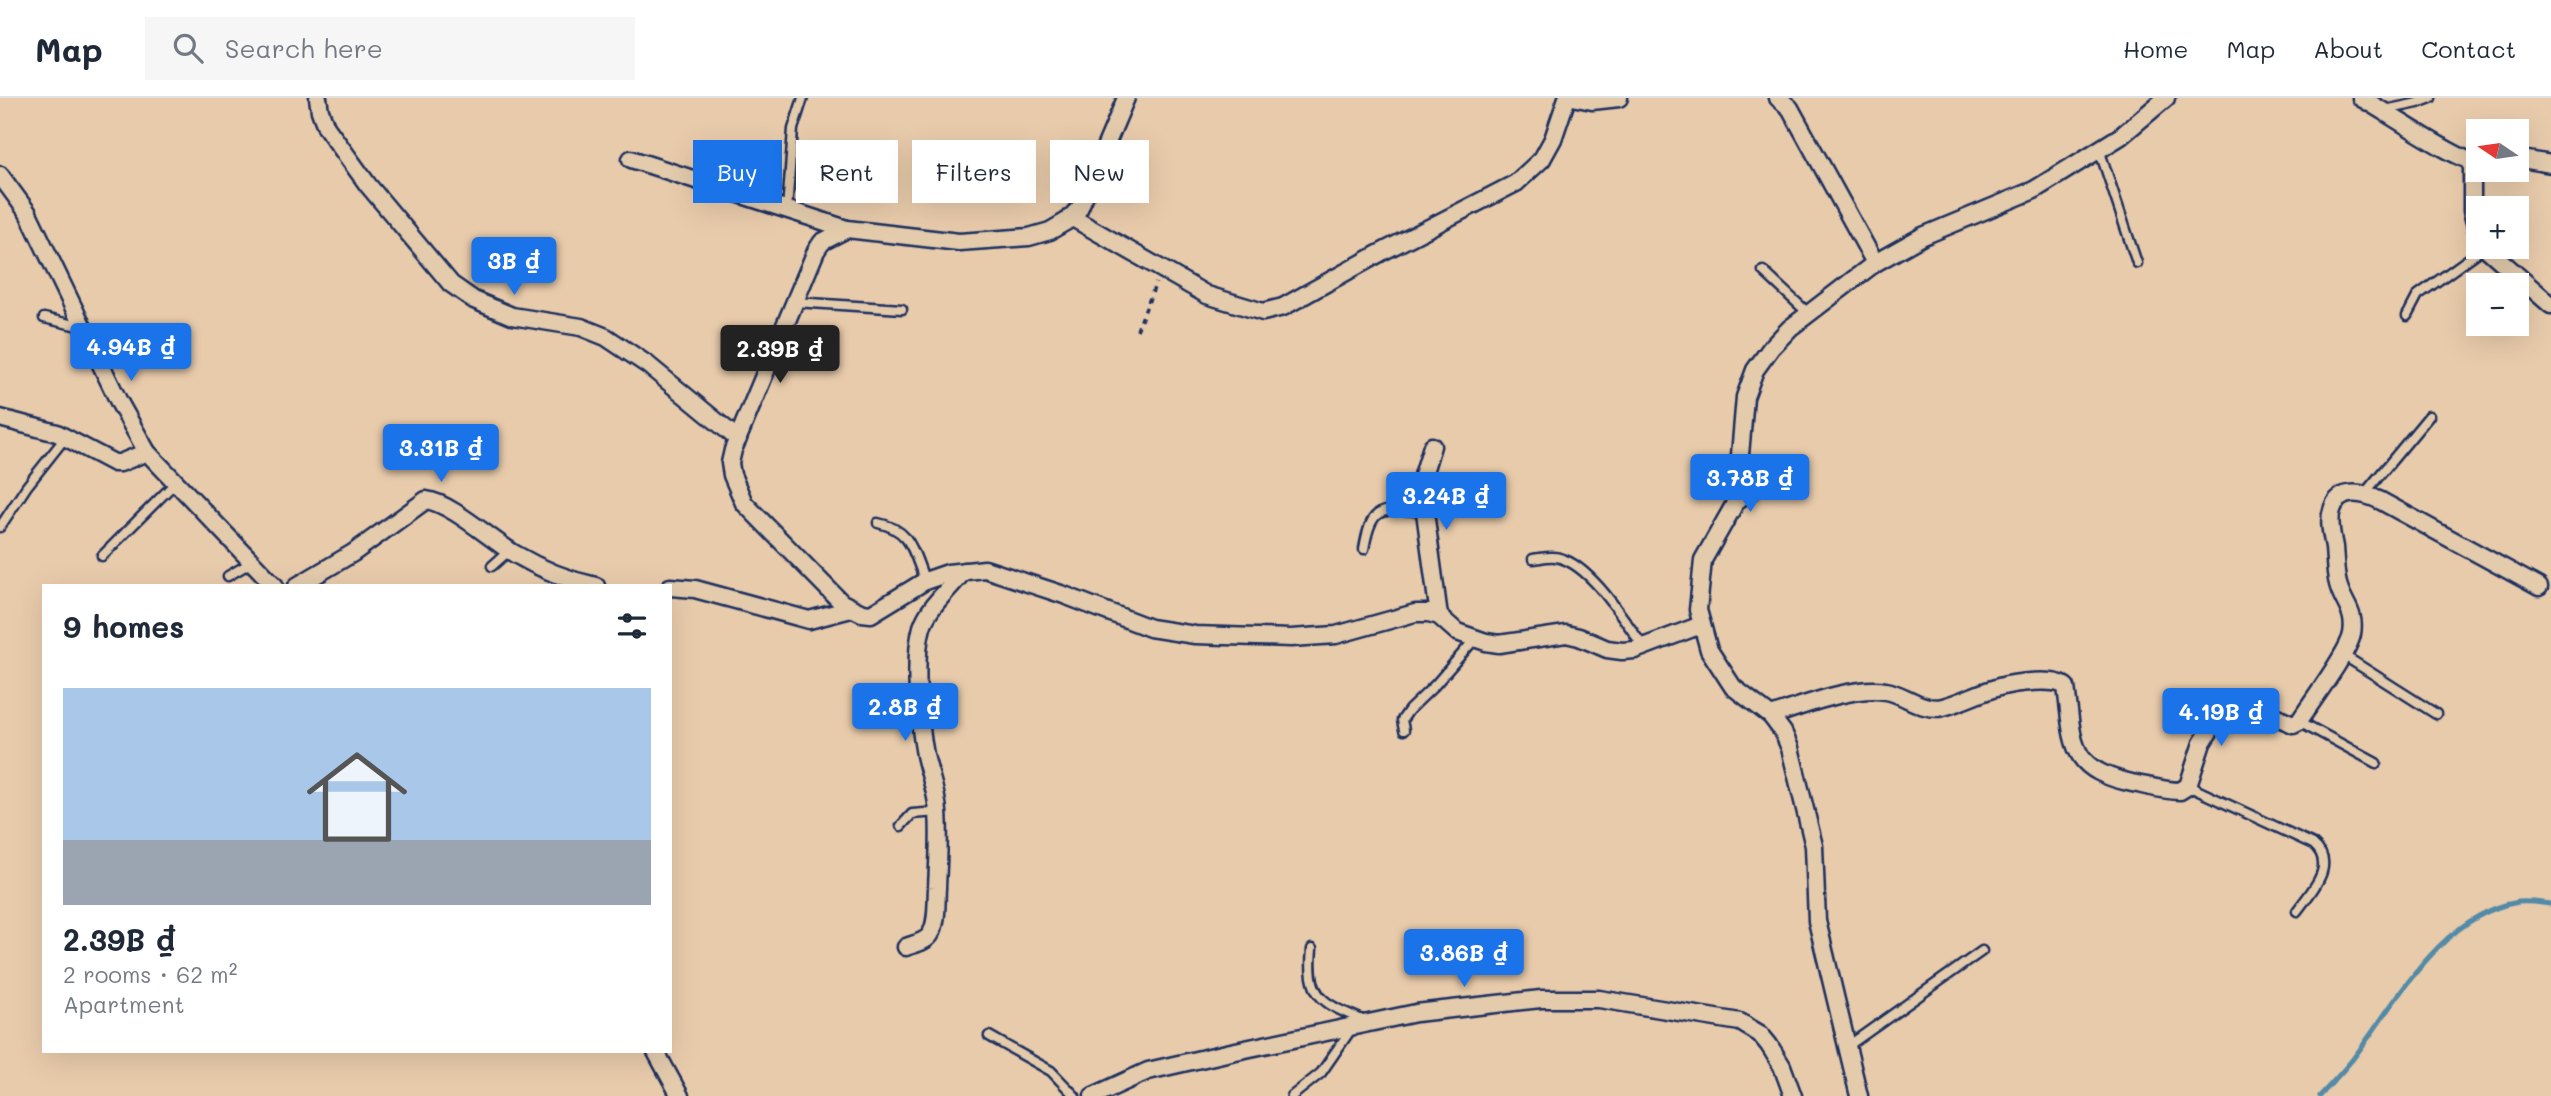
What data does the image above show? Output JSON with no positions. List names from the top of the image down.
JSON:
{
  "north": "left",
  "page": {
    "header": "Map",
    "search": "Search here",
    "nav": [
      "Home",
      "Map",
      "About",
      "Contact"
    ],
    "map_buttons": ["+", "−"],
    "chip": [
      "Buy",
      "Rent",
      "Filters",
      "New"
    ],
    "price": [
      "3B ₫",
      "4.94B ₫",
      "2.39B ₫",
      "3.31B ₫",
      "3.78B ₫",
      "3.24B ₫",
      "2.8B ₫",
      "4.19B ₫",
      "3.86B ₫"
    ],
    "heading": "9 homes",
    "list": [
      {
        "name": "2.39B ₫",
        "note": "2 rooms · 62 m² · Apartment"
      }
    ]
  }
}
